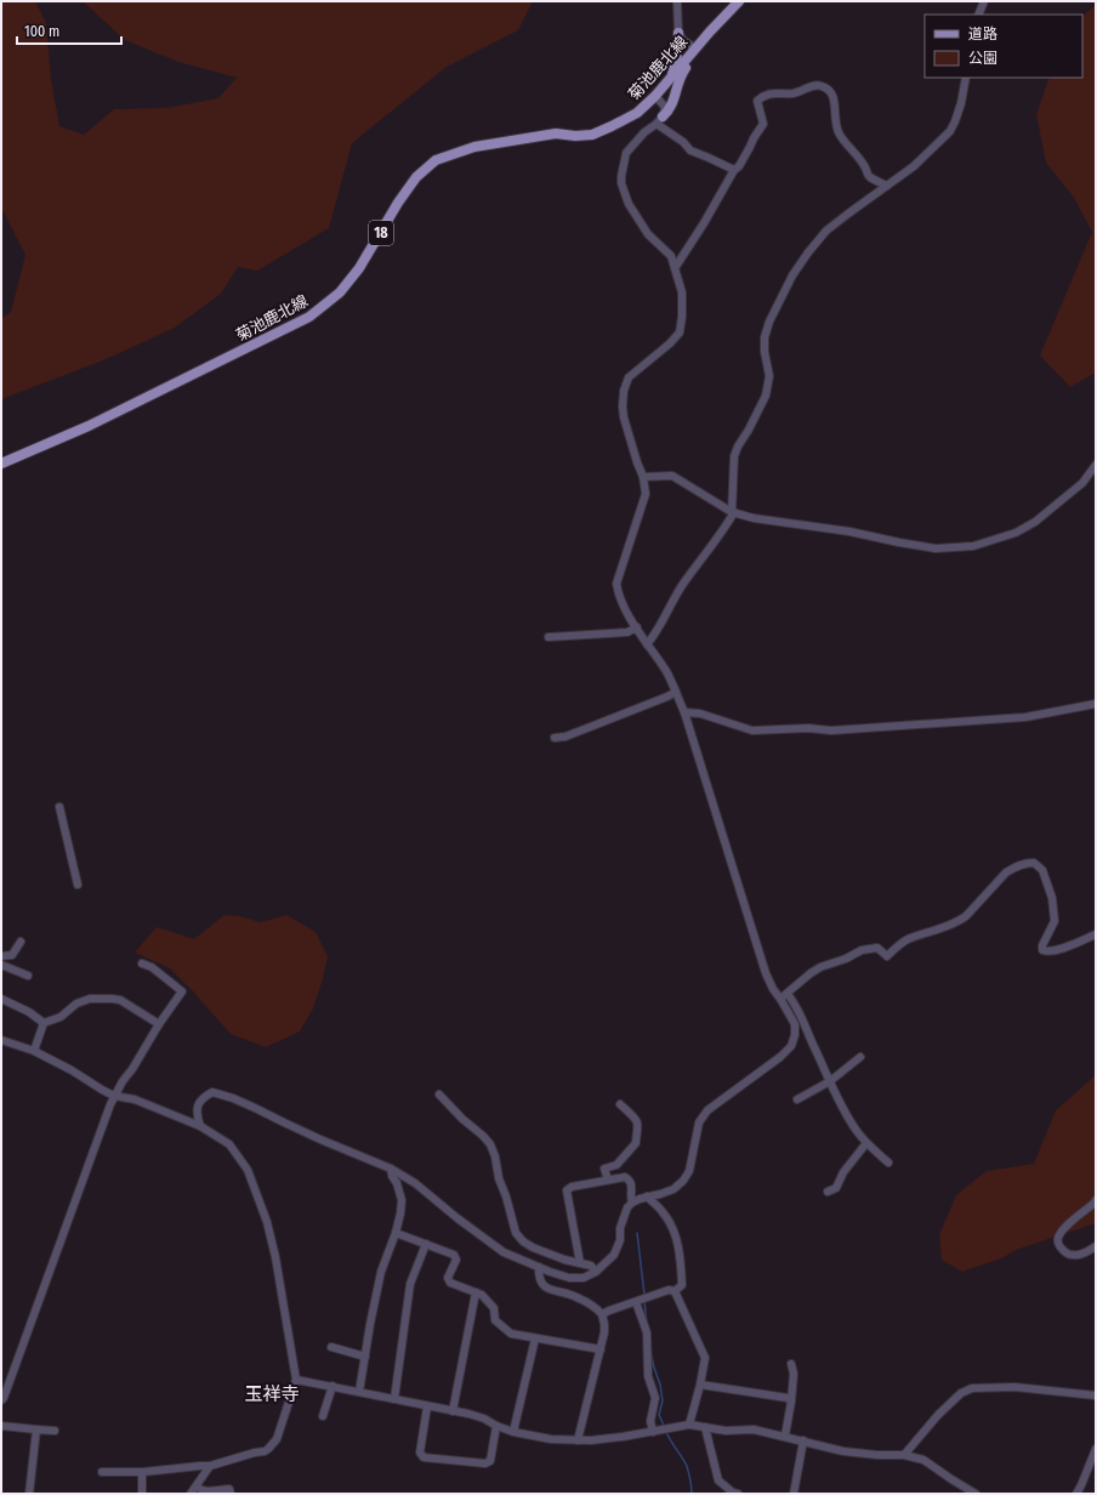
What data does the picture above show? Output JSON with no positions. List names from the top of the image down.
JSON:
{
  "streets": {
    "main road": ["菊池鹿北線", "18"]
  },
  "districts": ["玉祥寺"],
  "legend": ["道路", "公園"],
  "scale_bar": "100 m"
}
